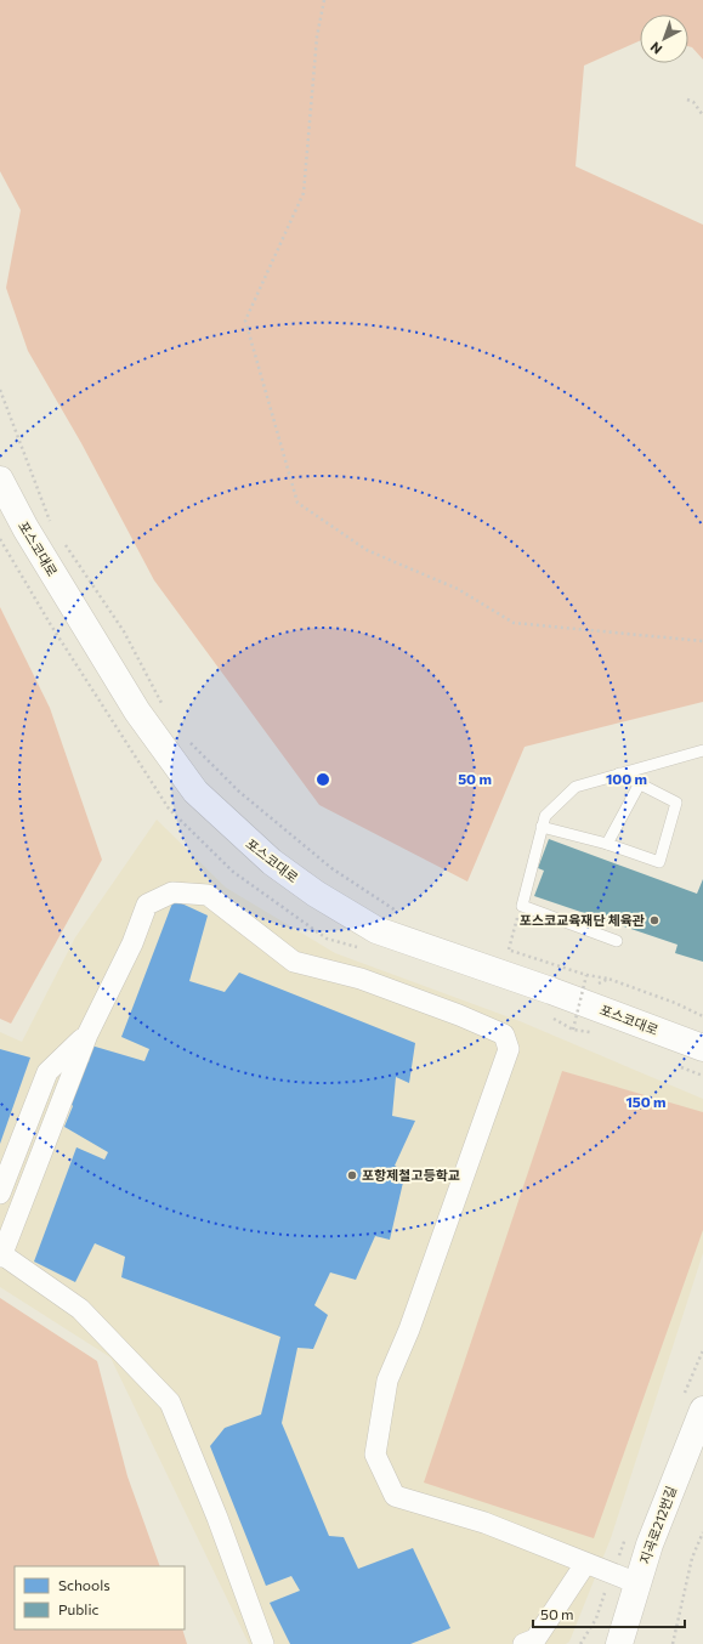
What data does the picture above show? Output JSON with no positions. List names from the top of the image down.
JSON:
{
  "streets": {
    "main road": ["포스코대로", "지곡로212번길"]
  },
  "places": ["포스코교육재단 체육관", "포항제철고등학교"],
  "legend": ["Schools", "Public"],
  "scale_bar": "50 m",
  "north": "bottom left",
  "rings": ["50 m", "100 m", "150 m"]
}
